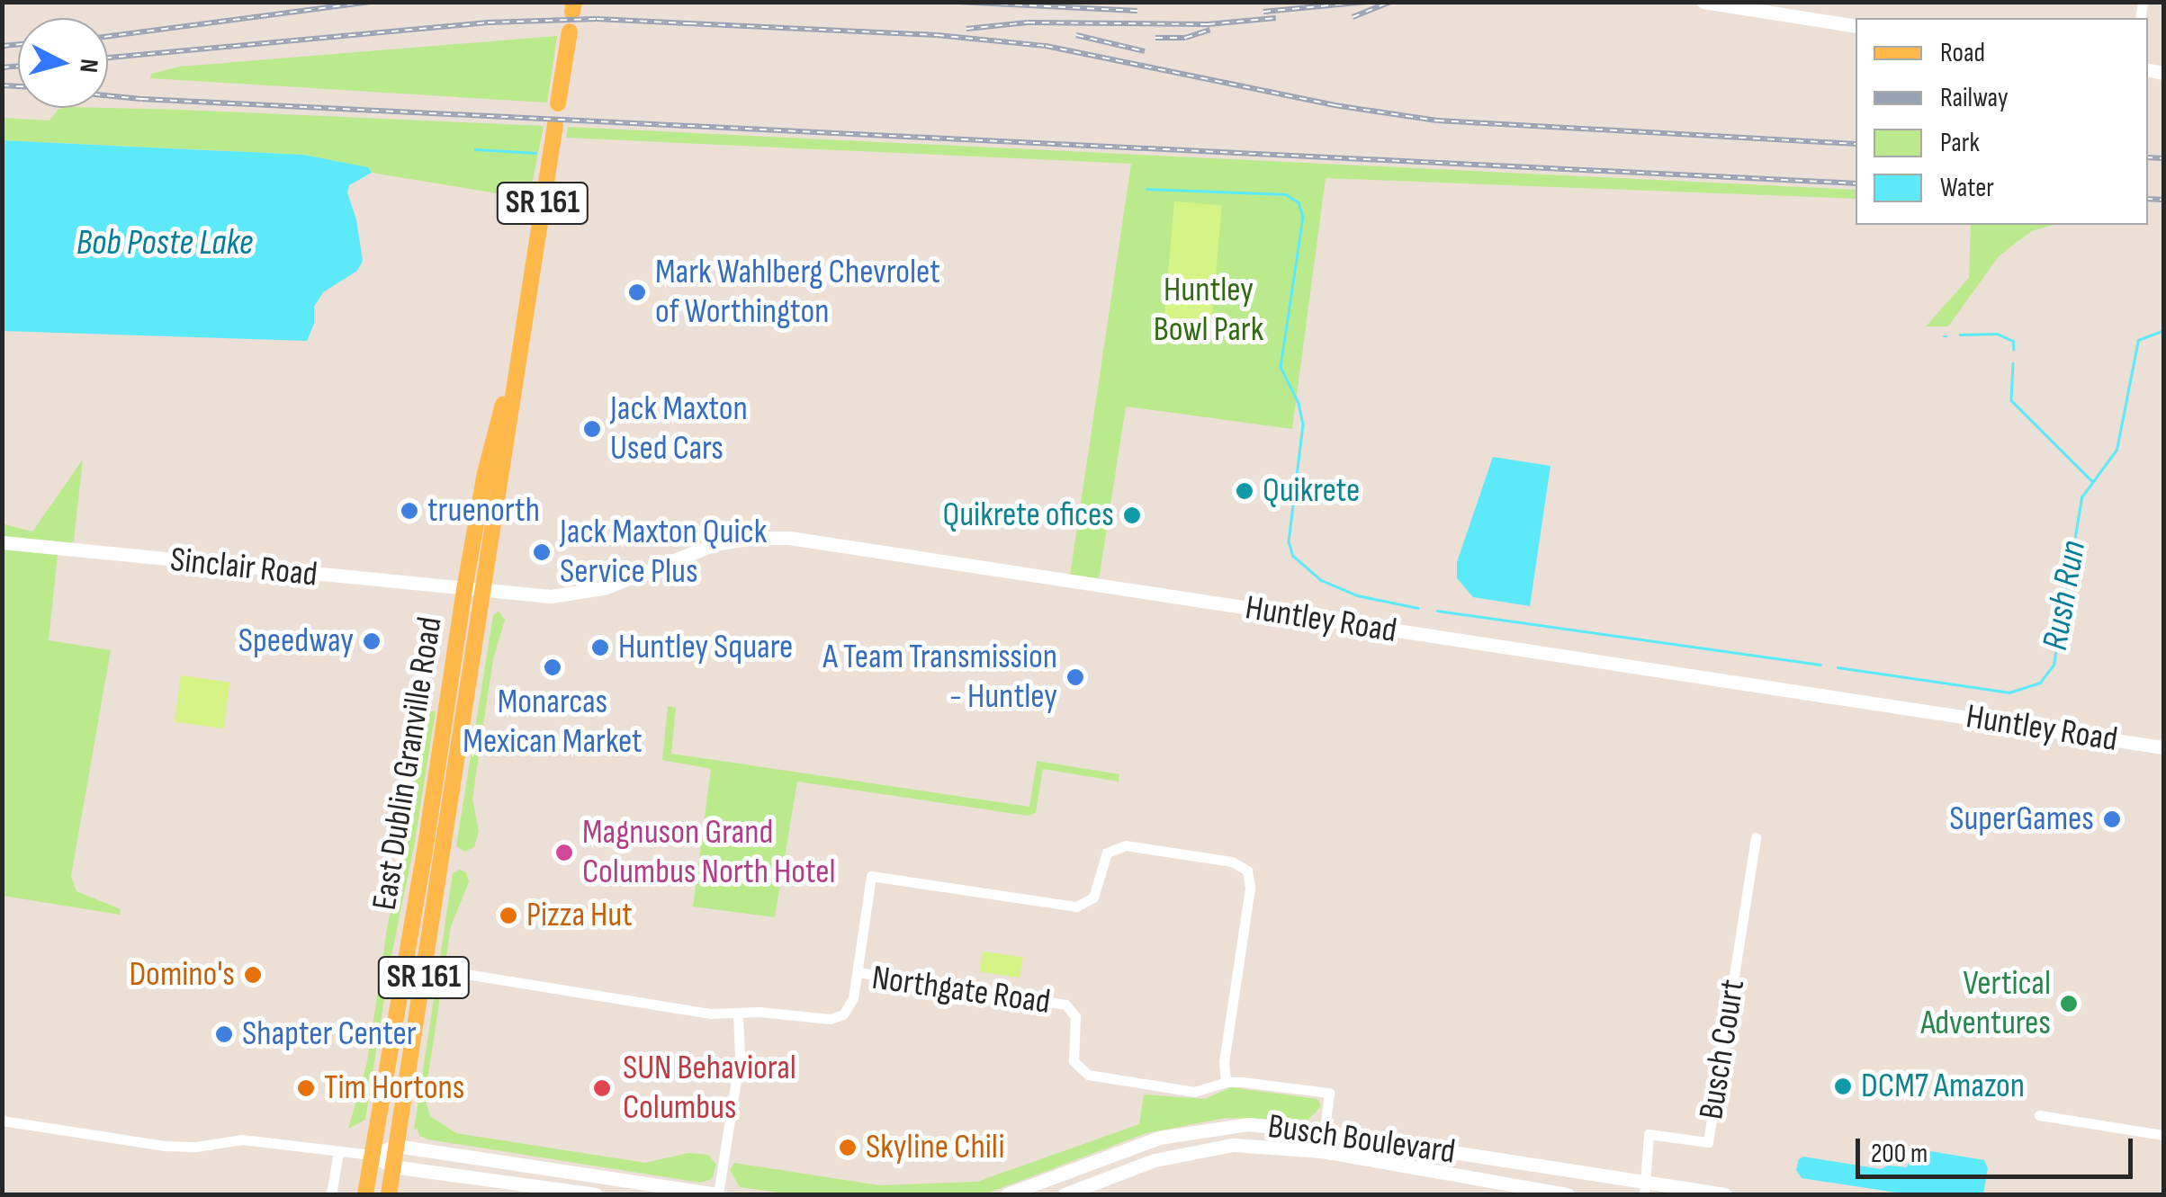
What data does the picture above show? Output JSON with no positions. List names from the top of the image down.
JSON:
{
  "streets": {
    "main road": [
      "SR 161",
      "Sinclair Road",
      "Huntley Road",
      "East Dublin Granville Road",
      "Busch Boulevard"
    ],
    "street": ["Northgate Road", "Busch Court"]
  },
  "crossings": [
    ["Sinclair Road", "Huntley Road"],
    ["Sinclair Road", "East Dublin Granville Road"],
    ["Huntley Road", "East Dublin Granville Road"],
    ["Northgate Road", "Busch Boulevard"],
    ["Busch Court", "Busch Boulevard"]
  ],
  "water": ["Bob Poste Lake", "Rush Run"],
  "parks": ["Huntley Bowl Park"],
  "places": [
    "Mark Wahlberg Chevrolet of Worthington",
    "Jack Maxton Used Cars",
    "Quikrete",
    "truenorth",
    "Quikrete ofices",
    "Jack Maxton Quick Service Plus",
    "Speedway",
    "Huntley Square",
    "Monarcas Mexican Market",
    "A Team Transmission - Huntley",
    "SuperGames",
    "Magnuson Grand Columbus North Hotel",
    "Pizza Hut",
    "Domino's",
    "Vertical Adventures",
    "Shapter Center",
    "DCM7 Amazon",
    "Tim Hortons",
    "SUN Behavioral Columbus",
    "Skyline Chili"
  ],
  "legend": [
    "Road",
    "Railway",
    "Park",
    "Water"
  ],
  "scale_bar": "200 m",
  "north": "right"
}
